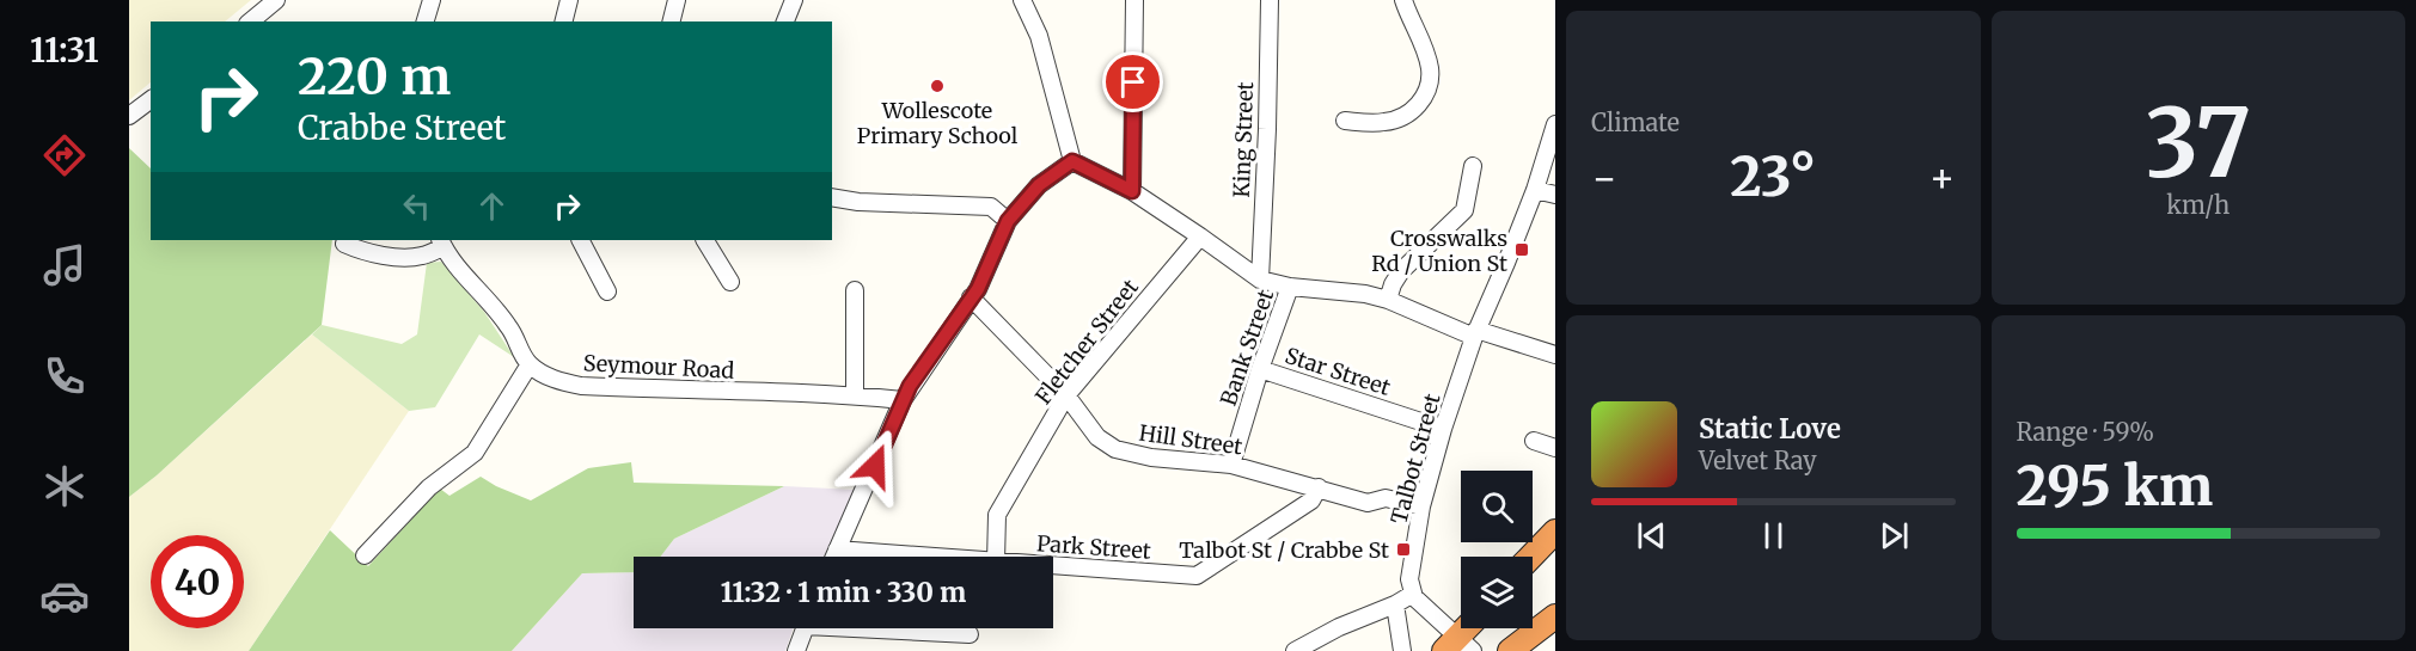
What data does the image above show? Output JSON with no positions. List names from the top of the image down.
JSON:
{
  "streets": {
    "street": [
      "King Street",
      "Fletcher Street",
      "Bank Street",
      "Seymour Road",
      "Star Street",
      "Hill Street",
      "Talbot Street",
      "Park Street"
    ]
  },
  "crossings": [
    ["Fletcher Street", "Hill Street"],
    ["Bank Street", "Star Street"],
    ["Bank Street", "Hill Street"],
    ["Star Street", "Talbot Street"],
    ["Hill Street", "Talbot Street"],
    ["Hill Street", "Park Street"]
  ],
  "places": {
    "other": ["Wollescote Primary School"],
    "transit": ["Crosswalks Rd / Union St", "Talbot St / Crabbe St"]
  },
  "page": {
    "tabs": "11:31",
    "tile": [
      "Climate",
      ["37", "km/h"],
      ["Range · 59%", "295 km"]
    ],
    "turn": ["220 m", "Crabbe Street"],
    "heat": ["−", "23°", "+"],
    "song": ["Static Love", "Velvet Ray"],
    "limit": "40",
    "trip": "11:32 · 1 min · 330 m"
  }
}
